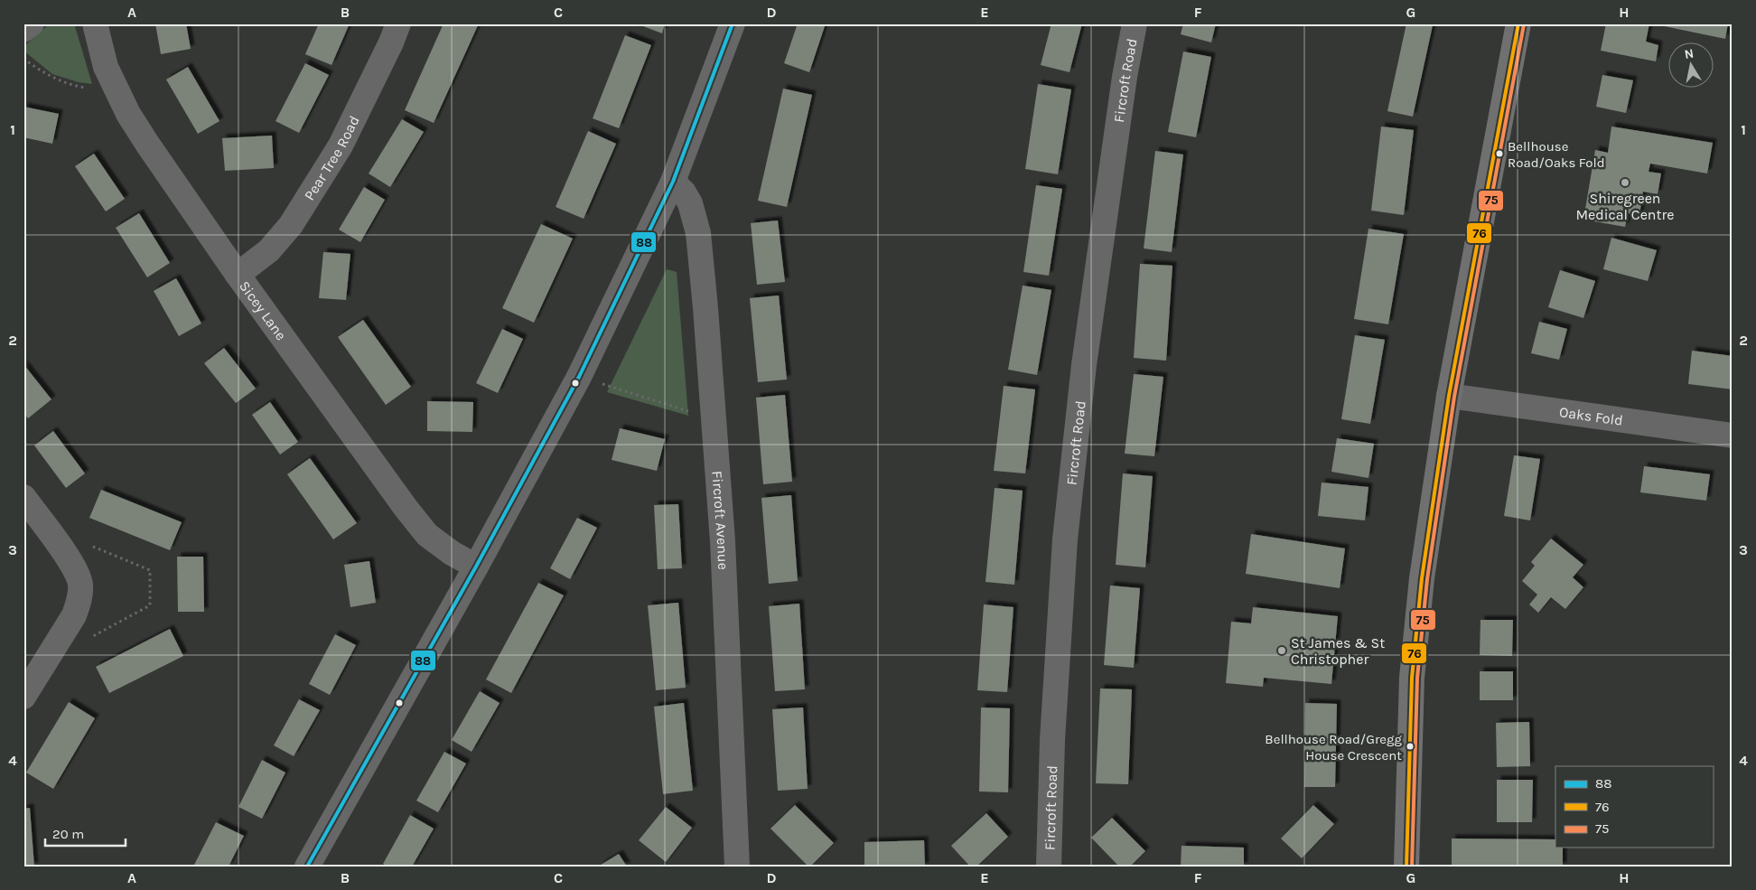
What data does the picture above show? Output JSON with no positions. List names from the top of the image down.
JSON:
{
  "streets": {
    "street": [
      "Fircroft Road",
      "Pear Tree Road",
      "Sicey Lane",
      "Oaks Fold",
      "Fircroft Avenue"
    ]
  },
  "crossings": [
    ["Pear Tree Road", "Sicey Lane"]
  ],
  "places": [
    "Bellhouse Road/Oaks Fold",
    "Shiregreen Medical Centre",
    "St James & St Christopher",
    "Bellhouse Road/Gregg House Crescent"
  ],
  "lines": ["transit line 88", "transit line 76", "transit line 75"],
  "legend": ["88", "76", "75"],
  "scale_bar": "20 m",
  "north": "top",
  "grid": {
    "columns": [
      "A",
      "B",
      "C",
      "D",
      "E",
      "F",
      "G",
      "H"
    ],
    "rows": [
      "1",
      "2",
      "3",
      "4"
    ]
  }
}
